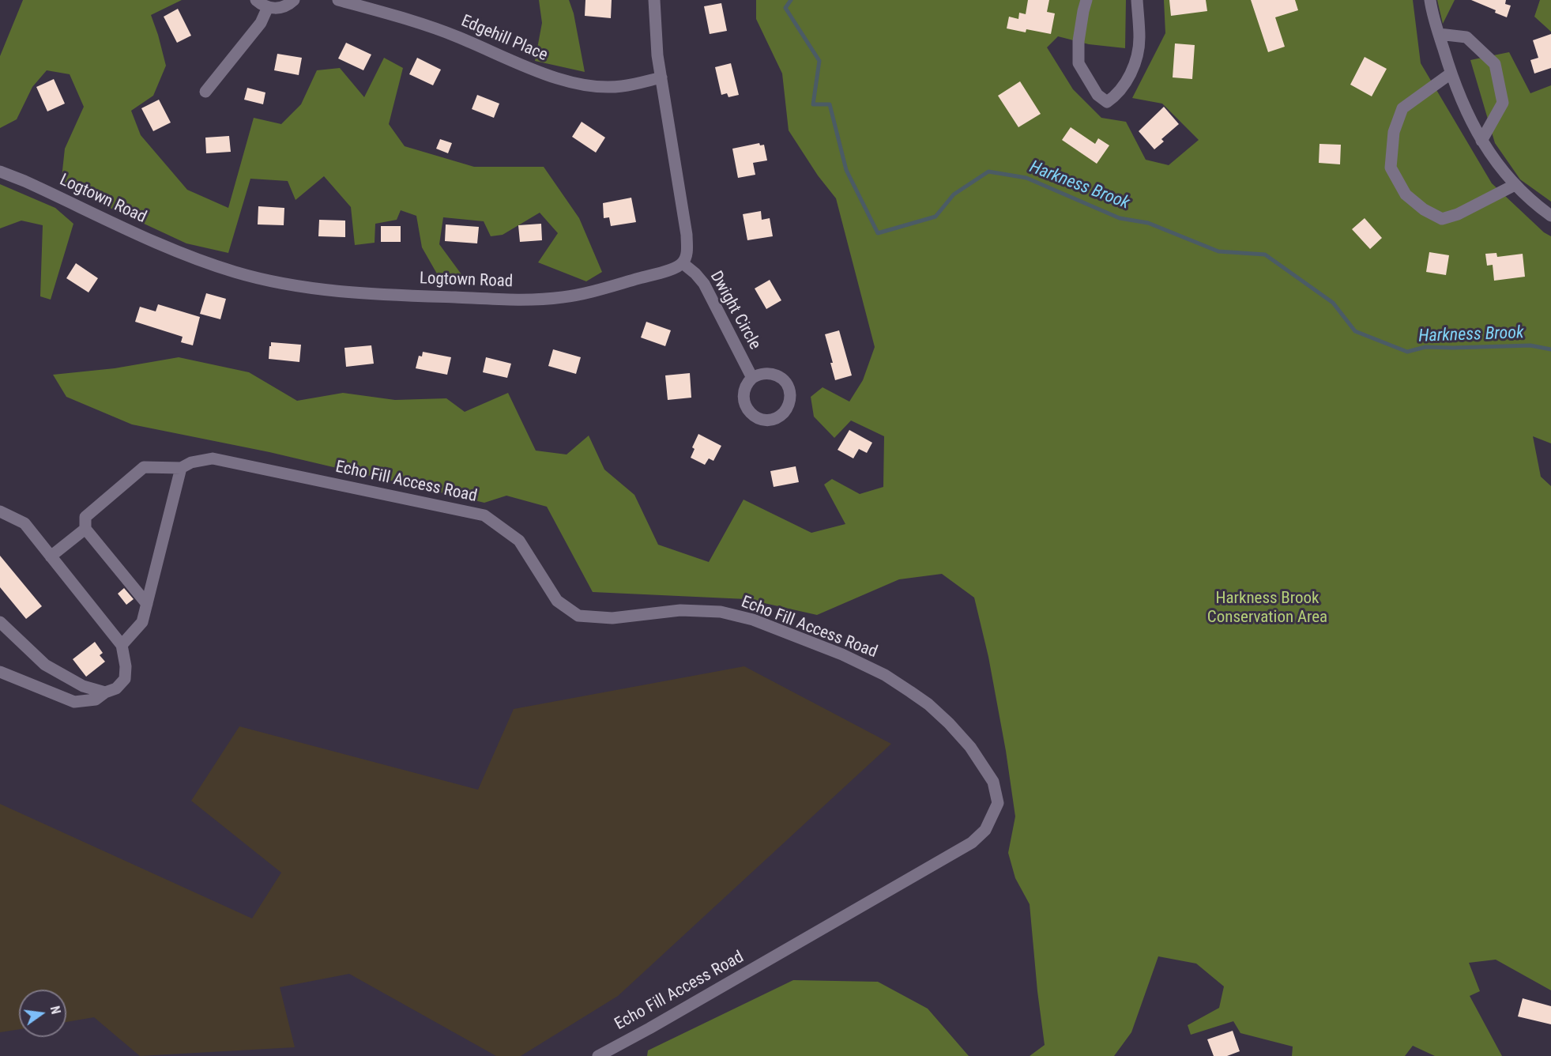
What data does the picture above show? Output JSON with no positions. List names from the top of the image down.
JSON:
{
  "streets": {
    "street": [
      "Edgehill Place",
      "Logtown Road",
      "Dwight Circle",
      "Echo Fill Access Road"
    ]
  },
  "crossings": [
    ["Logtown Road", "Dwight Circle"]
  ],
  "water": ["Harkness Brook"],
  "parks": ["Harkness Brook Conservation Area"],
  "north": "right"
}
